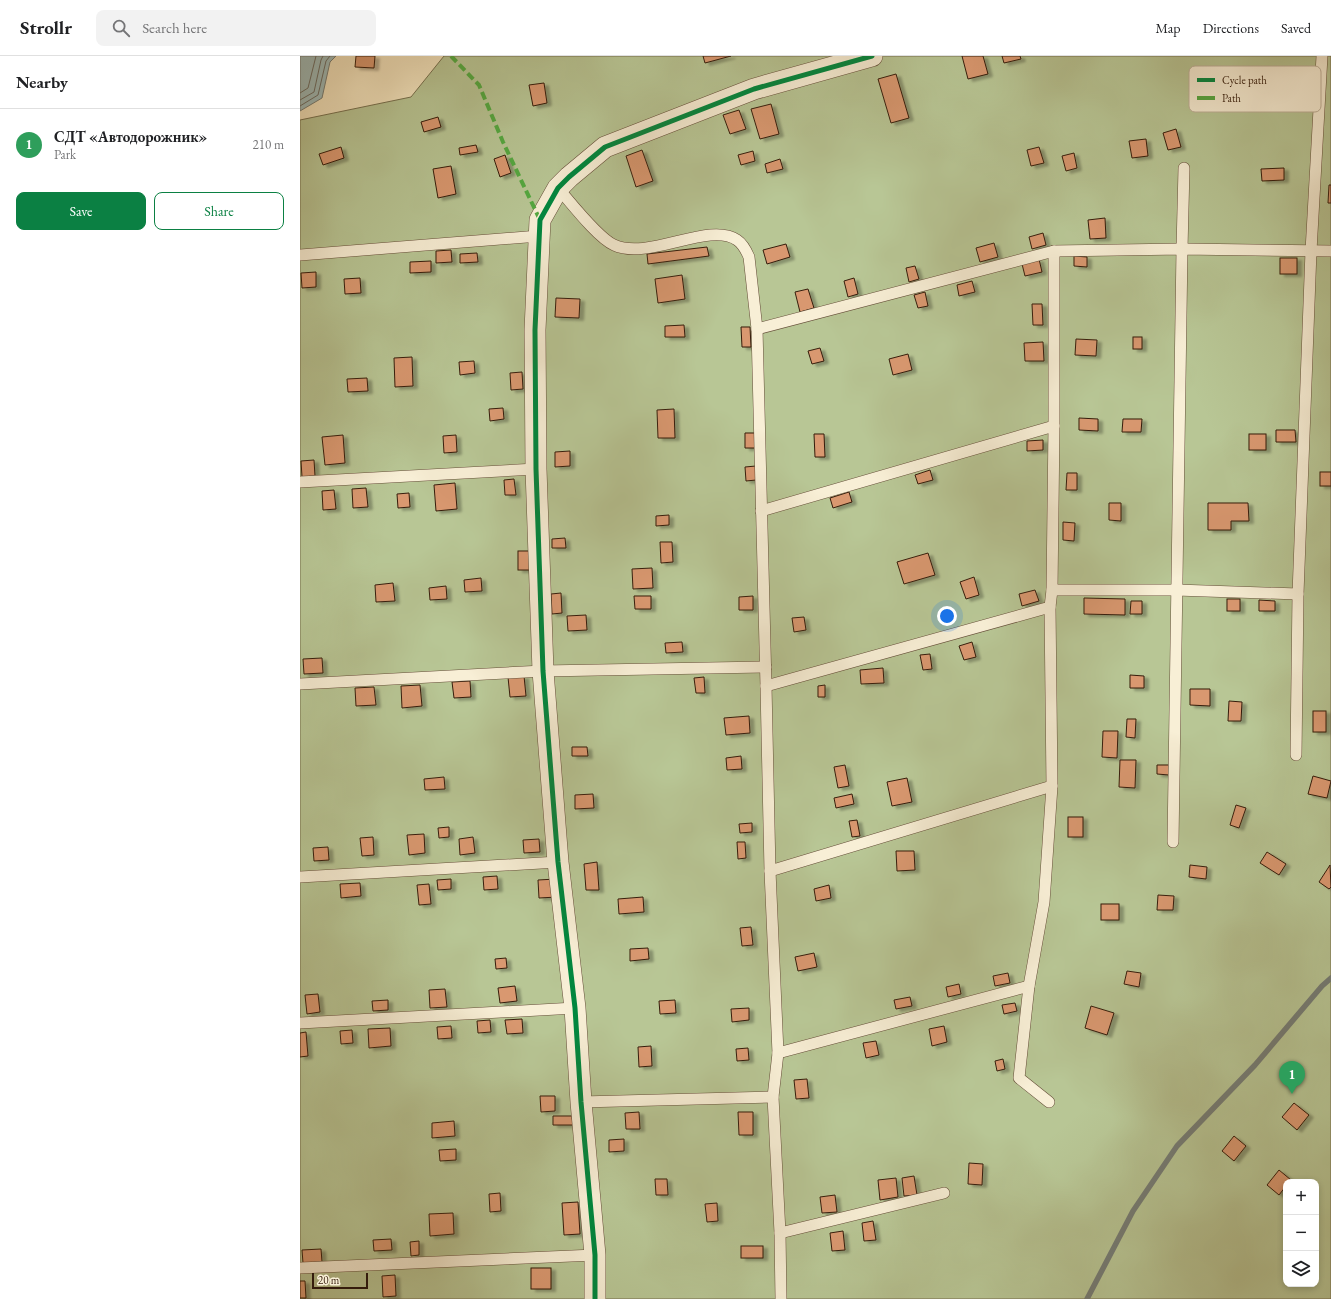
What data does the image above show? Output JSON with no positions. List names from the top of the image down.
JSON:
{
  "legend": ["Cycle path", "Path"],
  "scale_bar": "20 m",
  "page": {
    "header": "Strollr",
    "search": "Search here",
    "nav": ["Map", "Directions", "Saved"],
    "heading": "Nearby",
    "list": [
      {
        "mark": "1",
        "name": "СДТ «Автодорожник»",
        "note": "Park",
        "value": "210 m"
      }
    ],
    "buttons": ["Save", "Share"],
    "pins": "1",
    "map_buttons": ["+", "−"],
    "scale": "20 m"
  }
}
